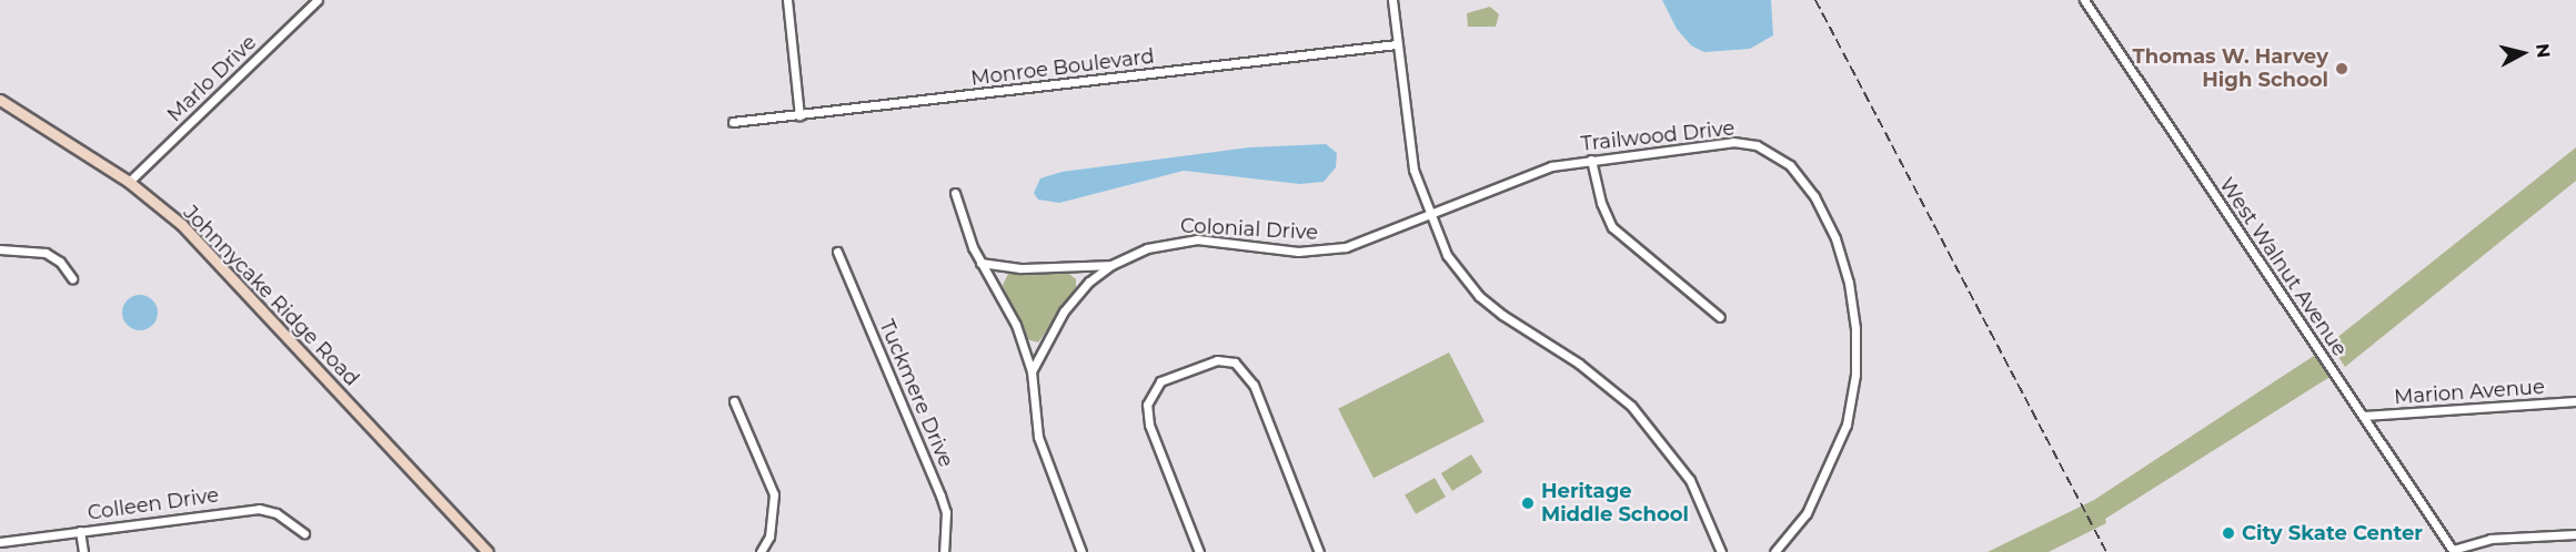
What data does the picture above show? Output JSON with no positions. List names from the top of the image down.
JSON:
{
  "streets": {
    "main road": ["Johnnycake Ridge Road"],
    "street": [
      "Monroe Boulevard",
      "Marlo Drive",
      "Trailwood Drive",
      "Colonial Drive",
      "West Walnut Avenue",
      "Marion Avenue",
      "Tuckmere Drive",
      "Colleen Drive"
    ]
  },
  "crossings": [
    ["Marlo Drive", "Johnnycake Ridge Road"],
    ["Trailwood Drive", "Colonial Drive"],
    ["West Walnut Avenue", "Marion Avenue"]
  ],
  "places": ["Thomas W. Harvey High School", "Heritage Middle School", "City Skate Center"],
  "north": "right"
}
